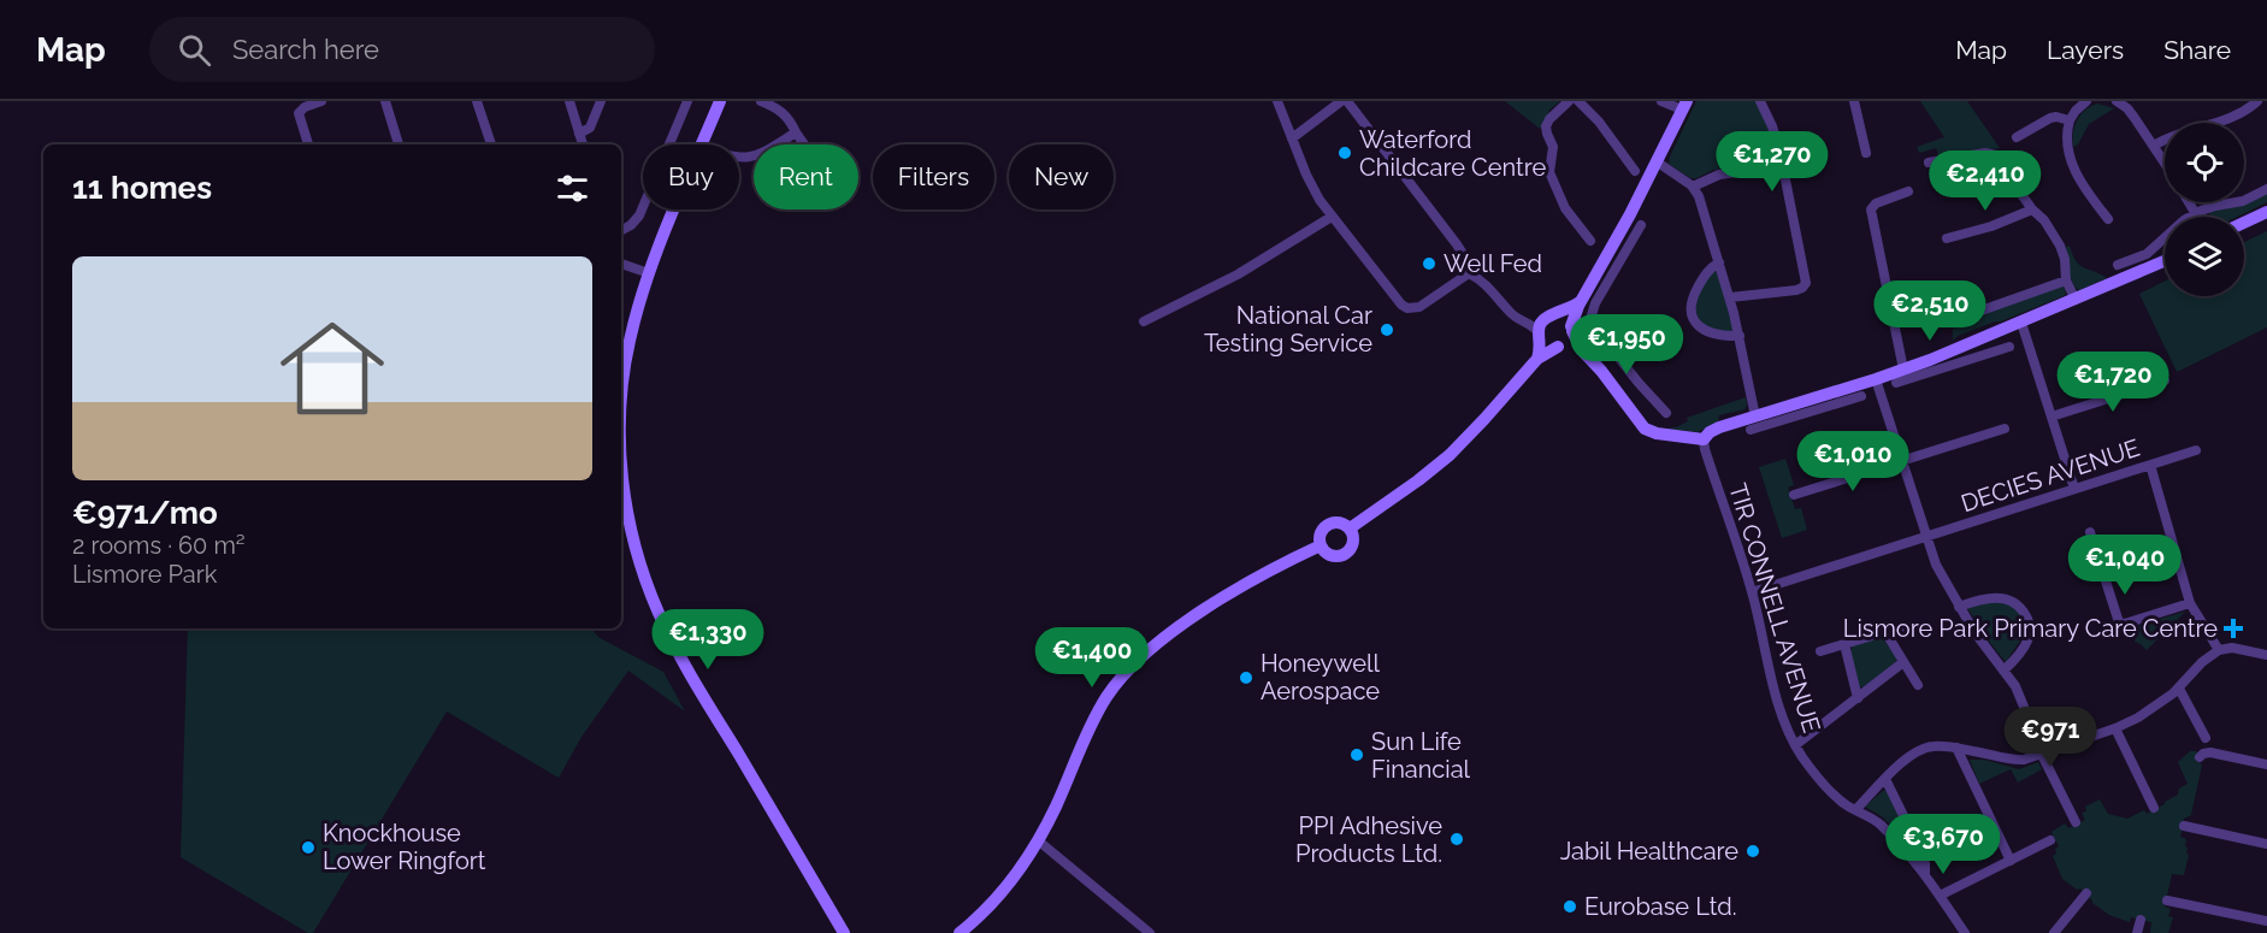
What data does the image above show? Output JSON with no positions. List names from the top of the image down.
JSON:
{
  "streets": {
    "street": ["DECIES AVENUE", "TIR CONNELL AVENUE"]
  },
  "crossings": [
    ["DECIES AVENUE", "TIR CONNELL AVENUE"]
  ],
  "places": {
    "other": [
      "Waterford Childcare Centre",
      "Well Fed",
      "National Car Testing Service",
      "Honeywell Aerospace",
      "Sun Life Financial",
      "PPI Adhesive Products Ltd.",
      "Knockhouse Lower Ringfort",
      "Jabil Healthcare",
      "Eurobase Ltd."
    ],
    "health": ["Lismore Park Primary Care Centre"]
  },
  "page": {
    "header": "Map",
    "search": "Search here",
    "nav": ["Map", "Layers", "Share"],
    "price": [
      "€1,270",
      "€2,410",
      "€2,510",
      "€1,950",
      "€1,720",
      "€1,010",
      "€1,040",
      "€1,330",
      "€1,400",
      "€971",
      "€3,670"
    ],
    "chip": [
      "Buy",
      "Rent",
      "Filters",
      "New"
    ],
    "heading": "11 homes",
    "list": [
      {
        "name": "€971/mo",
        "note": "2 rooms · 60 m² · Lismore Park"
      }
    ]
  }
}
